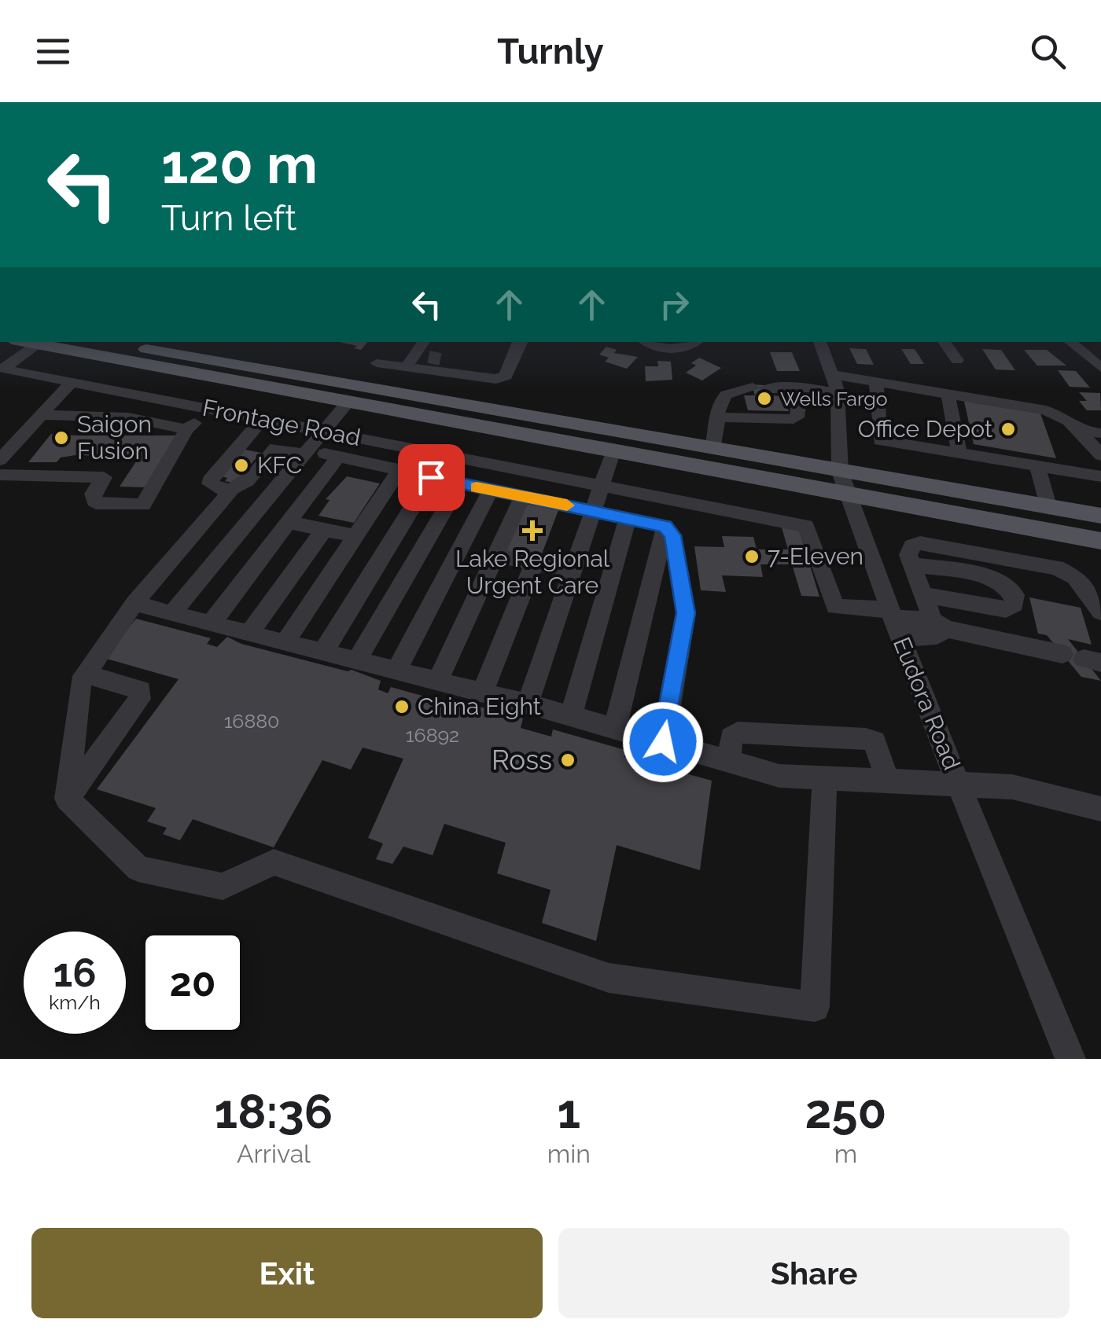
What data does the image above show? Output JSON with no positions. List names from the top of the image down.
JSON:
{
  "streets": {
    "street": ["Frontage Road", "Eudora Road"]
  },
  "crossings": [
    ["Frontage Road", "Eudora Road"]
  ],
  "places": {
    "other": [
      "Wells Fargo",
      "Office Depot",
      "Saigon Fusion",
      "KFC",
      "7-Eleven",
      "China Eight",
      "Ross"
    ],
    "health": ["Lake Regional Urgent Care"]
  },
  "house_numbers": ["16880", "16892"],
  "page": {
    "header": "Turnly",
    "turn": ["120 m", "Turn left"],
    "speed": "16 km/h",
    "limit": "20",
    "eta": [
      "18:36",
      "Arrival",
      "1",
      "min",
      "250",
      "m"
    ],
    "buttons": ["Exit", "Share"]
  }
}
